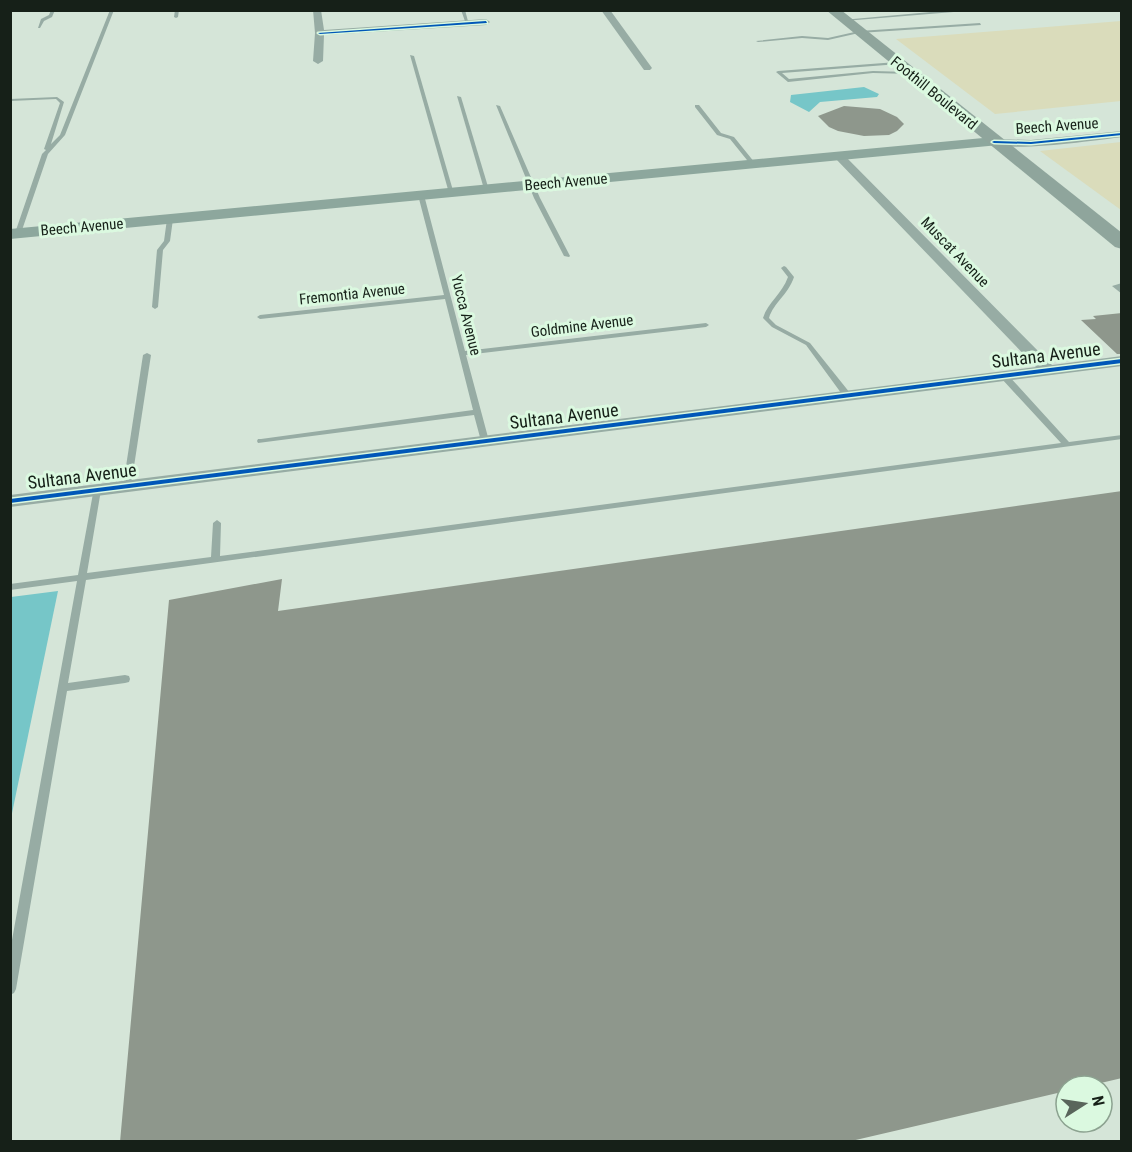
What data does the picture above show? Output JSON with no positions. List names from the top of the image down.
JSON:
{
  "streets": {
    "main road": ["Foothill Boulevard", "Beech Avenue"],
    "street": ["Muscat Avenue", "Sultana Avenue"],
    "lane": ["Fremontia Avenue", "Yucca Avenue", "Goldmine Avenue"]
  },
  "crossings": [
    ["Foothill Boulevard", "Beech Avenue"],
    ["Beech Avenue", "Muscat Avenue"],
    ["Beech Avenue", "Yucca Avenue"],
    ["Muscat Avenue", "Sultana Avenue"],
    ["Fremontia Avenue", "Yucca Avenue"],
    ["Yucca Avenue", "Goldmine Avenue"],
    ["Yucca Avenue", "Sultana Avenue"]
  ],
  "north": "right"
}
